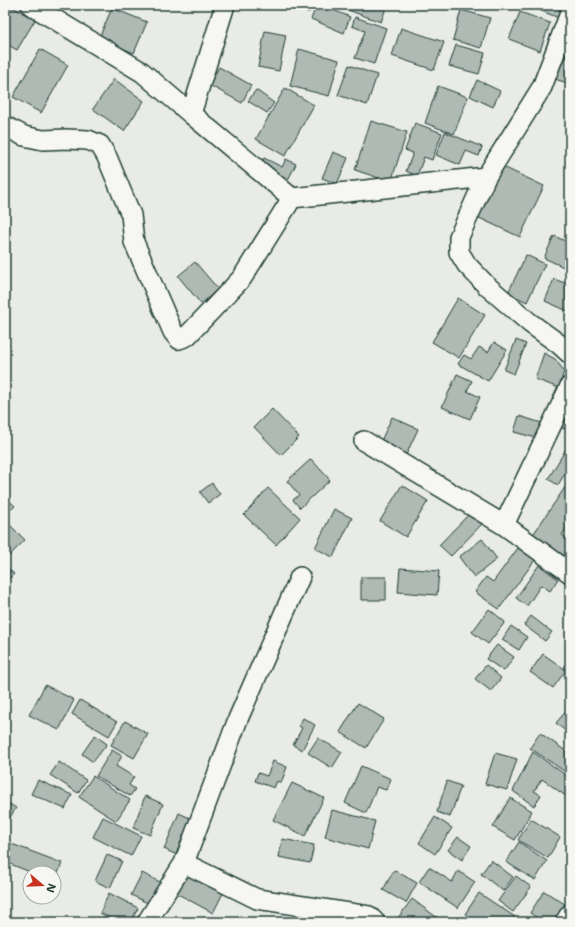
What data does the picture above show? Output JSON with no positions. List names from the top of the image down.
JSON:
{
  "north": "right"
}
